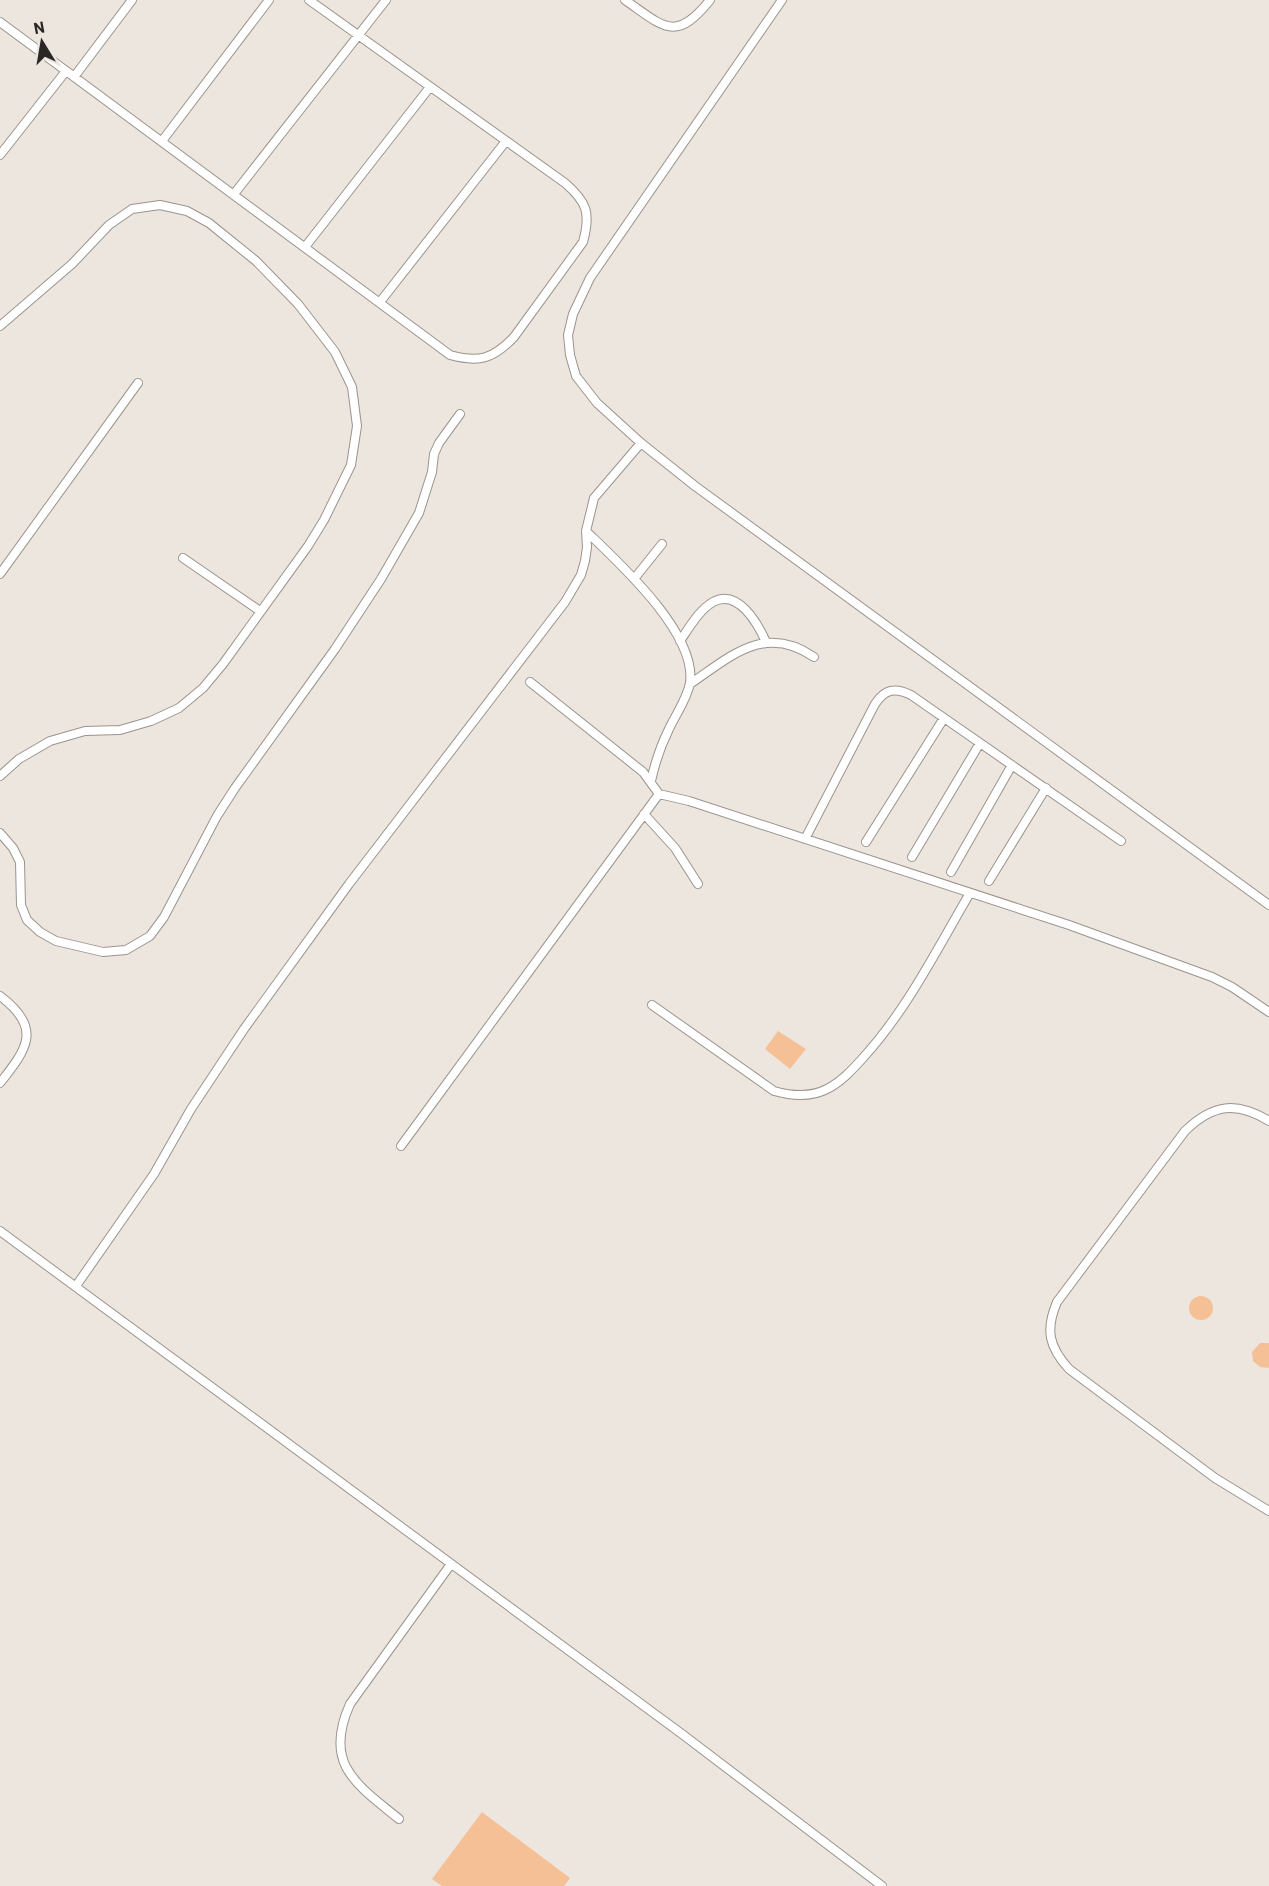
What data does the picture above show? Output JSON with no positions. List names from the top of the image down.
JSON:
{
  "north": "top"
}
